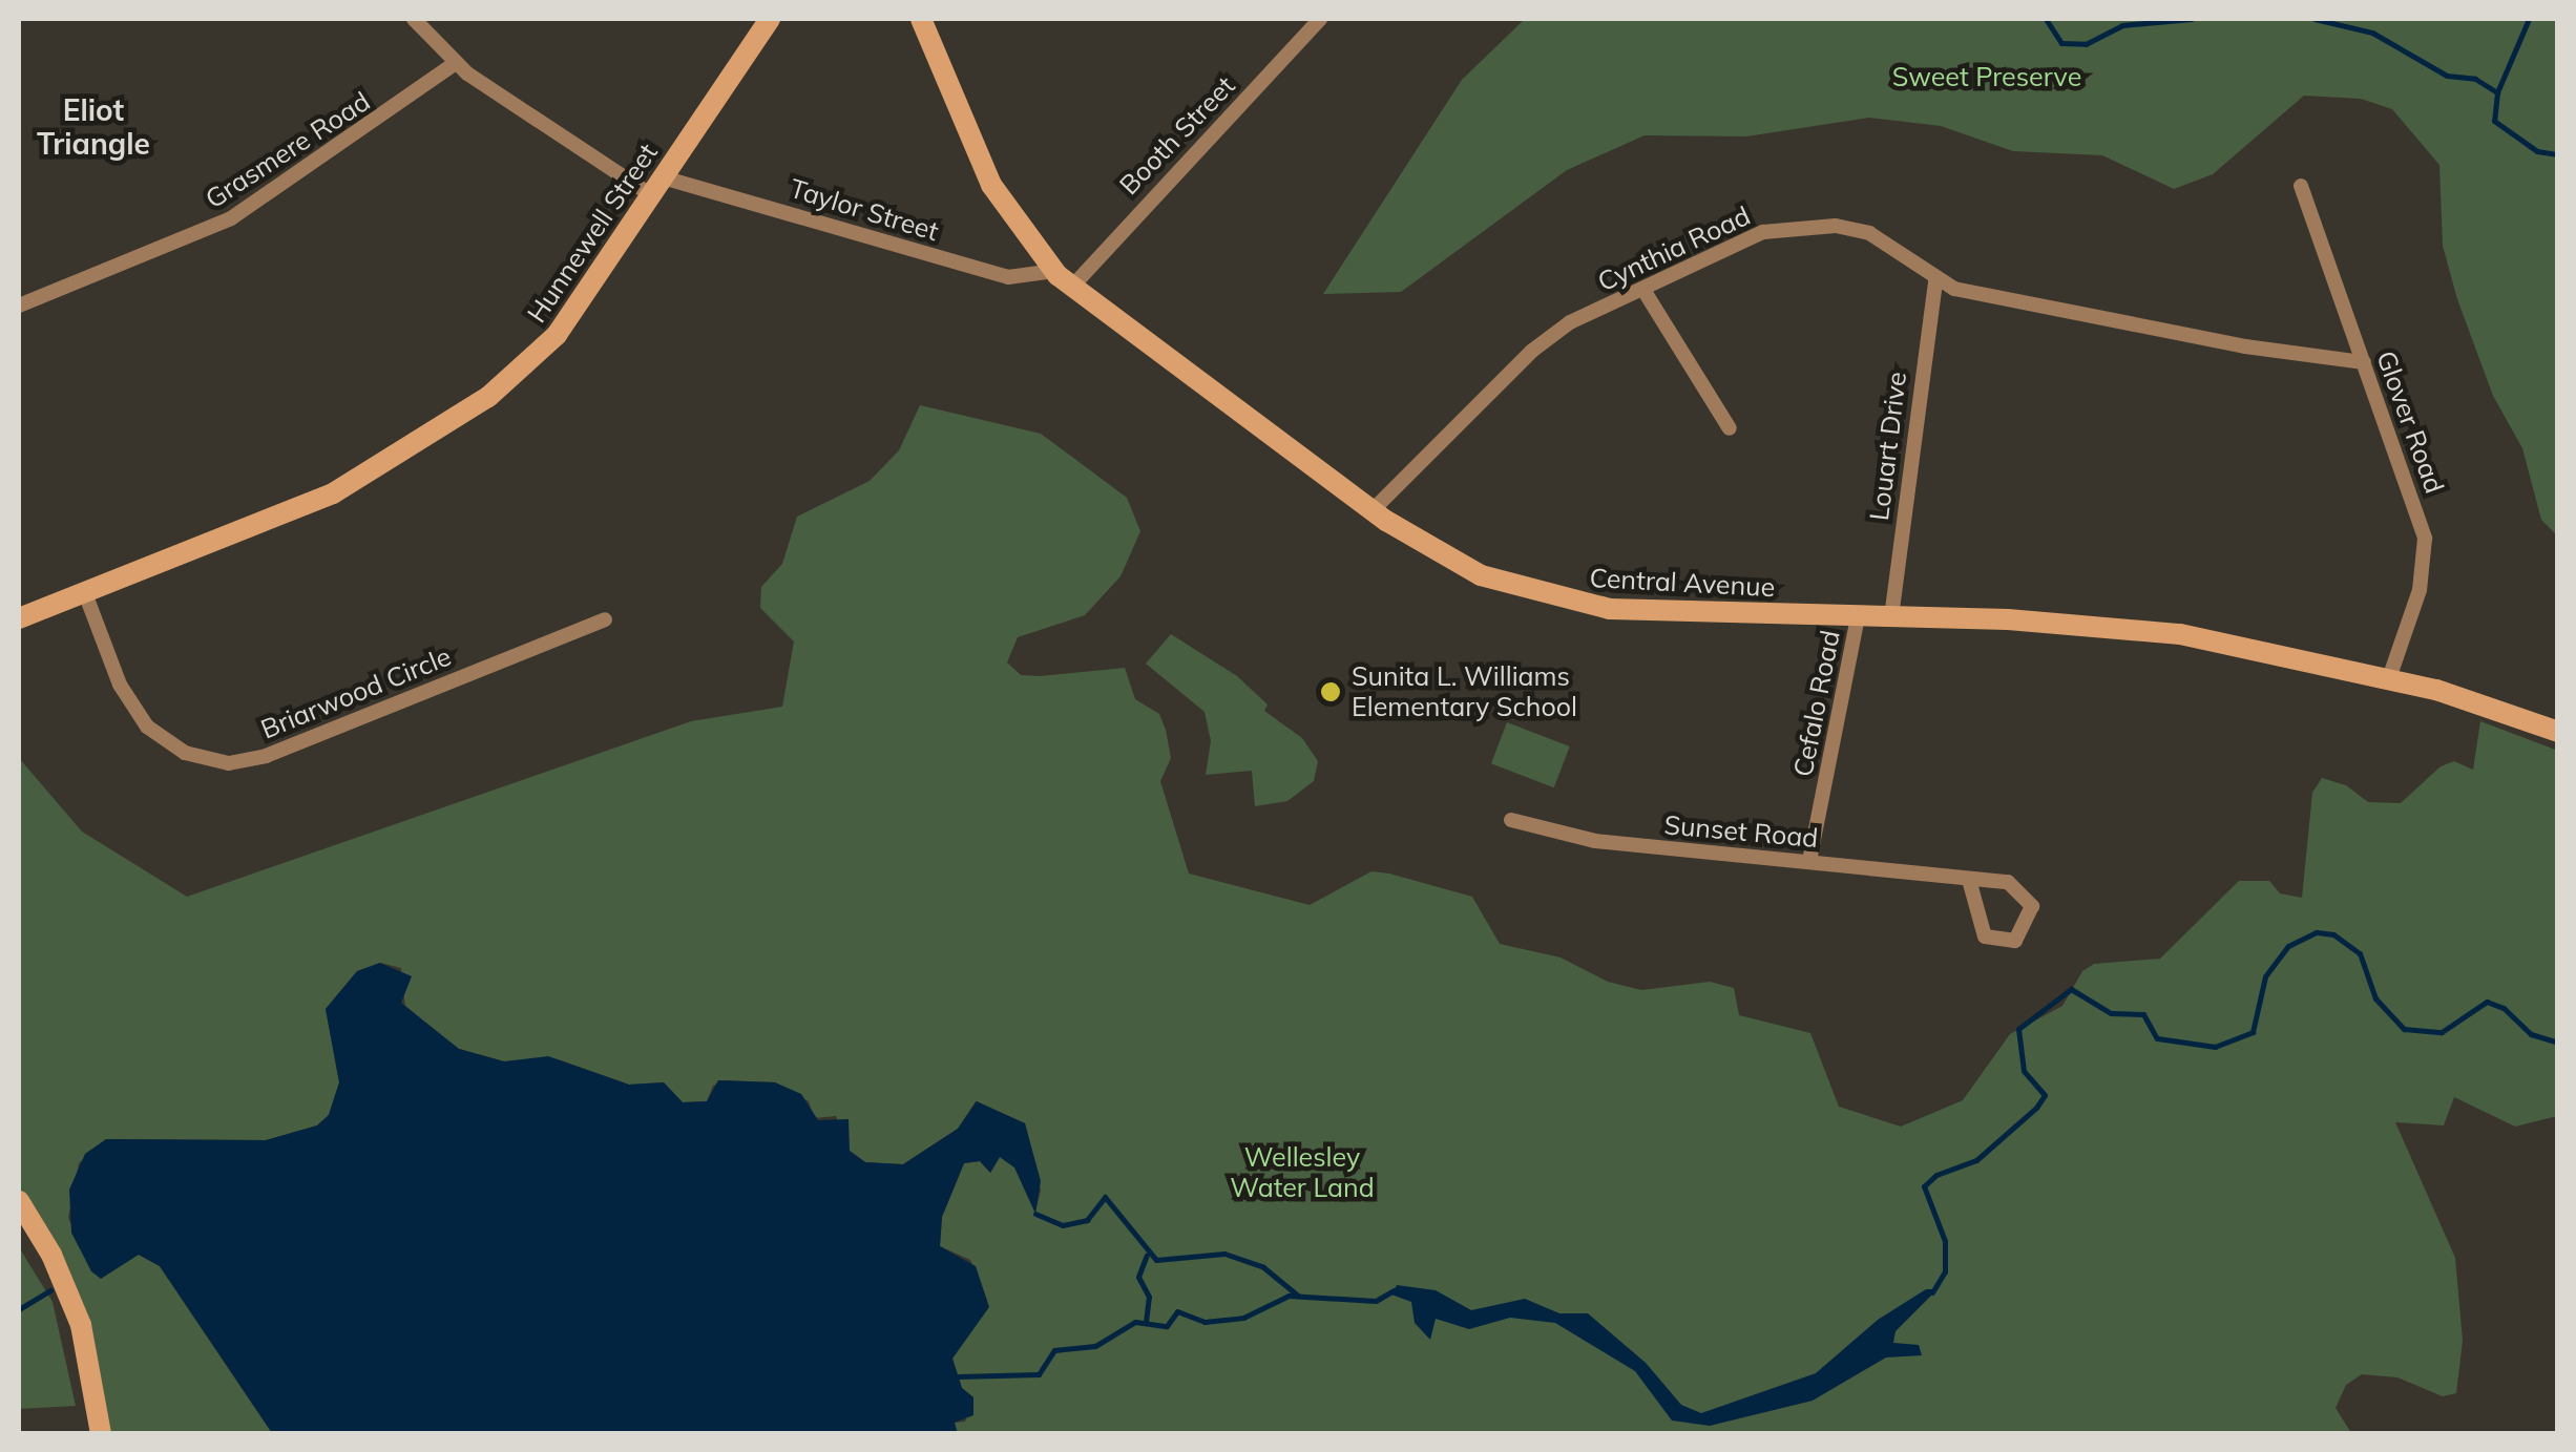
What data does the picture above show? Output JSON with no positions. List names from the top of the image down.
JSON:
{
  "streets": {
    "main road": ["Hunnewell Street", "Central Avenue"],
    "street": [
      "Booth Street",
      "Grasmere Road",
      "Taylor Street",
      "Cynthia Road",
      "Glover Road",
      "Louart Drive",
      "Briarwood Circle",
      "Cefalo Road",
      "Sunset Road"
    ]
  },
  "crossings": [
    ["Booth Street", "Central Avenue"],
    ["Grasmere Road", "Taylor Street"],
    ["Taylor Street", "Hunnewell Street"],
    ["Taylor Street", "Central Avenue"],
    ["Hunnewell Street", "Briarwood Circle"],
    ["Cynthia Road", "Glover Road"],
    ["Cynthia Road", "Louart Drive"],
    ["Cynthia Road", "Central Avenue"],
    ["Glover Road", "Central Avenue"],
    ["Louart Drive", "Central Avenue"],
    ["Central Avenue", "Cefalo Road"],
    ["Cefalo Road", "Sunset Road"]
  ],
  "districts": ["Eliot Triangle"],
  "parks": ["Sweet Preserve", "Wellesley Water Land"],
  "places": ["Sunita L. Williams Elementary School"]
}
